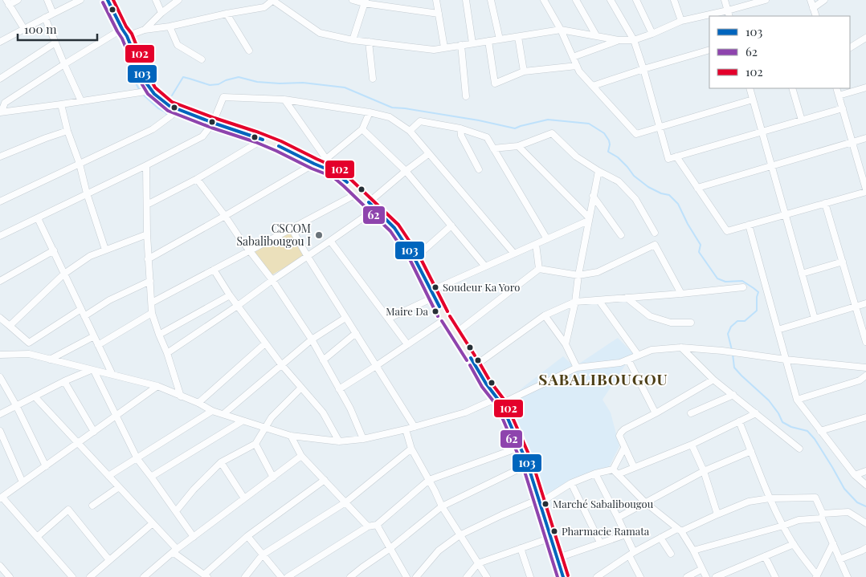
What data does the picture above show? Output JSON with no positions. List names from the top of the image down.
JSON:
{
  "districts": ["SABALIBOUGOU"],
  "places": [
    "CSCOM Sabalibougou I",
    "Soudeur Ka Yoro",
    "Maire Da",
    "Marché Sabalibougou",
    "Pharmacie Ramata"
  ],
  "lines": ["transit line 103", "transit line 102", "transit line 62"],
  "legend": ["103", "62", "102"],
  "scale_bar": "100 m"
}
